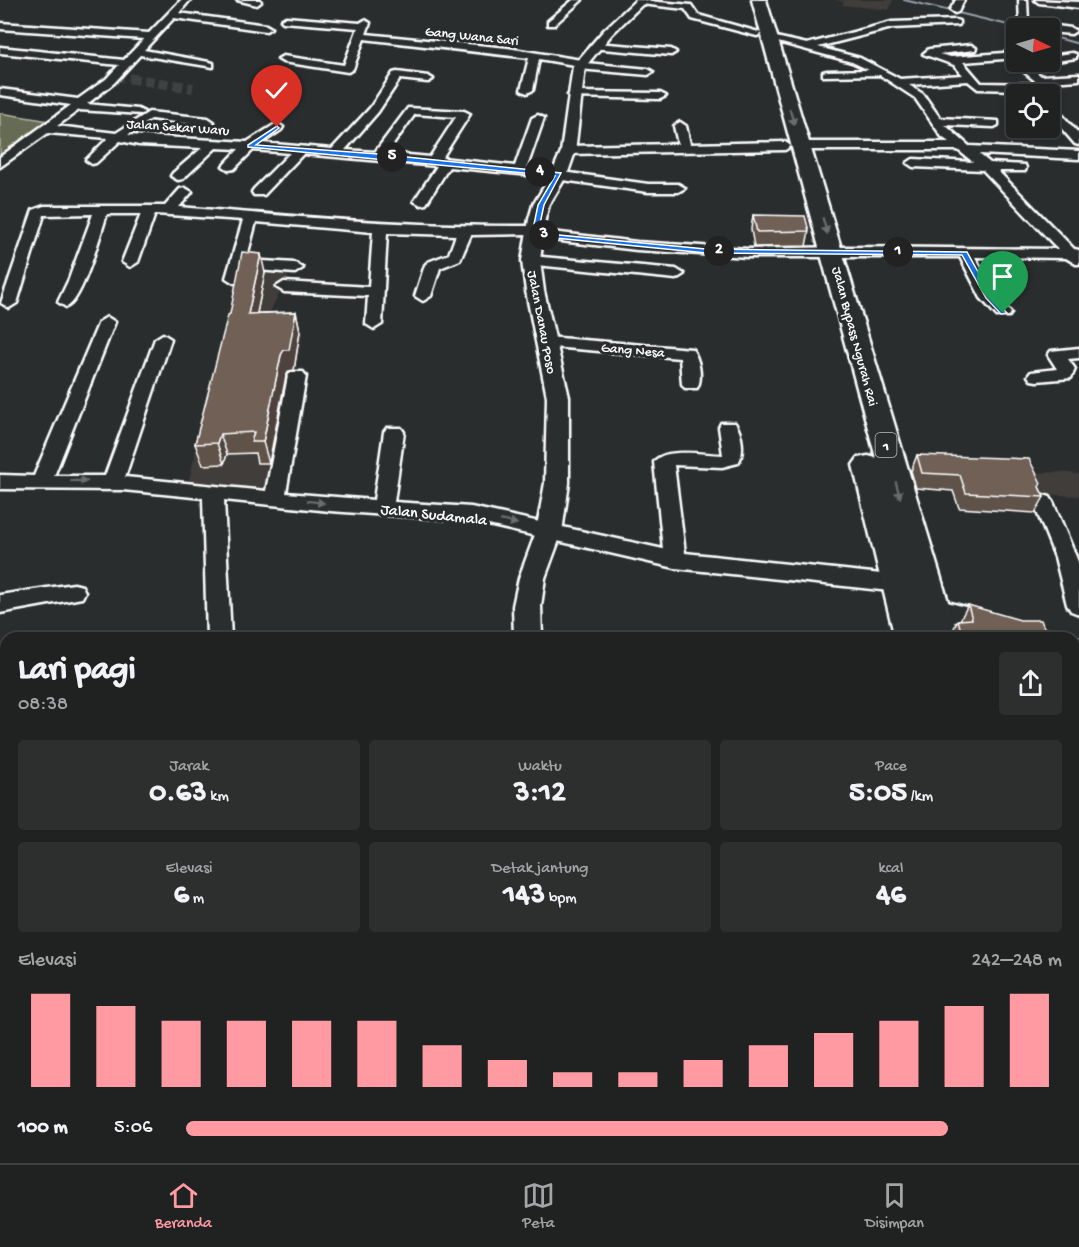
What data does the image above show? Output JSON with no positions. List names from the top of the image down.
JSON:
{
  "streets": {
    "highway": ["Jalan Bypass Ngurah Rai", "1"],
    "street": [
      "Gang Wana Sari",
      "Jalan Sekar Waru",
      "Jalan Danau Poso",
      "Gang Nesa",
      "Jalan Sudamala"
    ]
  },
  "crossings": [
    ["Gang Wana Sari", "Jalan Danau Poso"],
    ["Jalan Sekar Waru", "Jalan Danau Poso"],
    ["Jalan Danau Poso", "Gang Nesa"],
    ["Jalan Danau Poso", "Jalan Sudamala"],
    ["Jalan Bypass Ngurah Rai", "Jalan Sudamala"]
  ],
  "one_way": ["Jalan Sudamala"],
  "north": "right",
  "page": {
    "pins": [
      "5",
      "4",
      "3",
      "2",
      "1"
    ],
    "heading": ["Lari pagi", "08:38"],
    "stats": [
      ["Jarak", "0.63 km"],
      ["Waktu", "3:12"],
      ["Pace", "5:05 /km"],
      ["Elevasi", "6 m"],
      ["Detak jantung", "143 bpm"],
      ["kcal", "46"]
    ],
    "chart": ["Elevasi", "242–248 m"],
    "list": [
      {
        "name": "100 m",
        "note": "5:06"
      }
    ],
    "tabs": ["Beranda", "Peta", "Disimpan"]
  }
}
